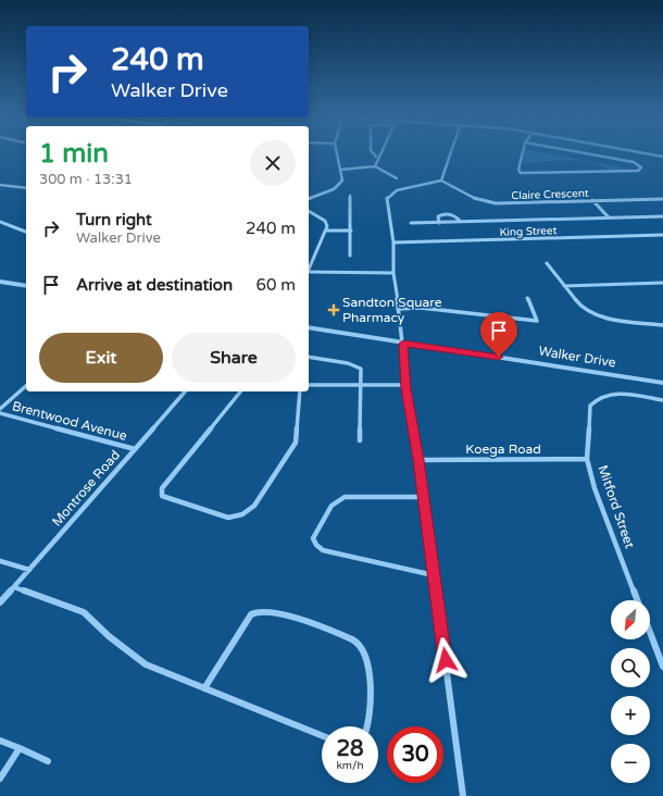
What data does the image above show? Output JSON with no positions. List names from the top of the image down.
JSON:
{
  "streets": {
    "street": [
      "Claire Crescent",
      "King Street",
      "Walker Drive",
      "Brentwood Avenue",
      "Koega Road",
      "Montrose Road",
      "Mitford Street"
    ]
  },
  "crossings": [
    ["Brentwood Avenue", "Montrose Road"],
    ["Koega Road", "Mitford Street"]
  ],
  "places": {
    "health": ["Sandton Square Pharmacy"]
  },
  "north": "bottom left",
  "page": {
    "turn": ["240 m", "Walker Drive"],
    "heading": ["1 min", "300 m · 13:31"],
    "list": [
      {
        "name": "Turn right",
        "note": "Walker Drive",
        "value": "240 m"
      },
      {
        "name": "Arrive at destination",
        "value": "60 m"
      }
    ],
    "buttons": ["Exit", "Share"],
    "map_buttons": ["+", "−"],
    "speed": "28 km/h",
    "limit": "30"
  }
}
